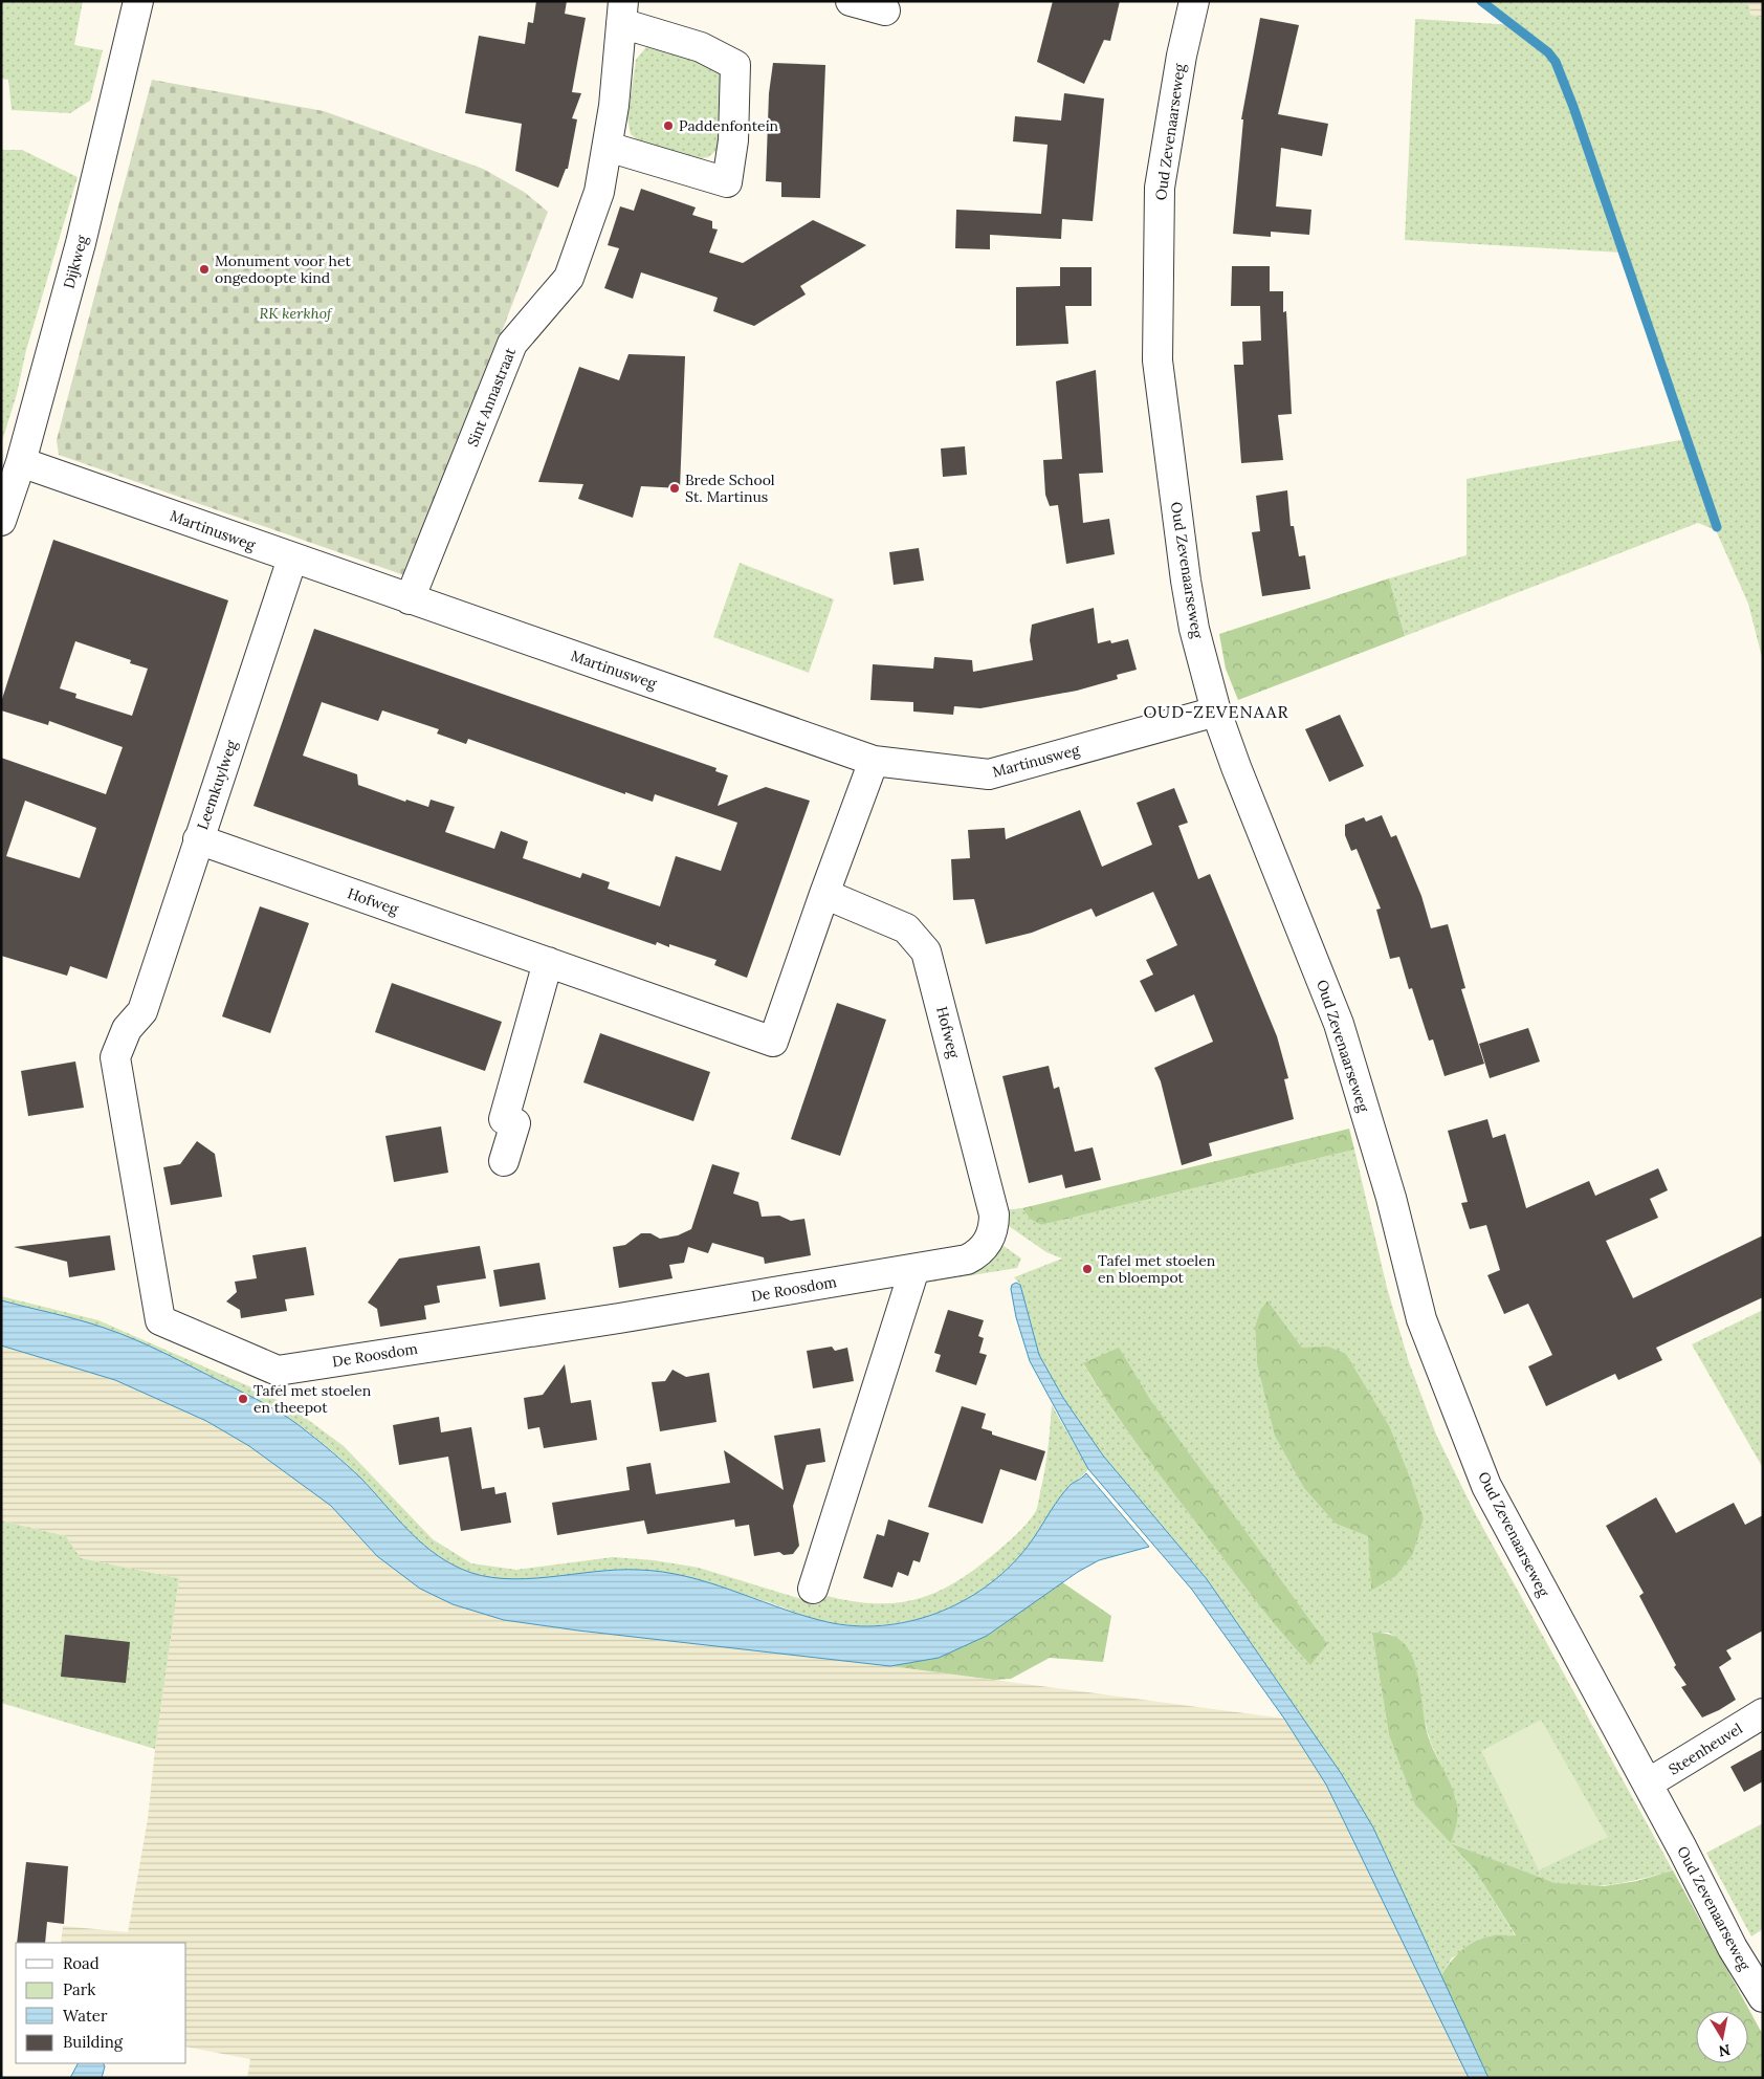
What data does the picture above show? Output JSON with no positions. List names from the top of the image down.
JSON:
{
  "streets": {
    "street": [
      "Oud Zevenaarseweg",
      "Dijkweg",
      "Sint Annastraat",
      "Martinusweg",
      "Leemkuylweg",
      "Hofweg",
      "De Roosdom",
      "Steenheuvel"
    ]
  },
  "crossings": [
    ["Oud Zevenaarseweg", "Martinusweg"],
    ["Oud Zevenaarseweg", "Steenheuvel"],
    ["Dijkweg", "Martinusweg"],
    ["Sint Annastraat", "Martinusweg"],
    ["Martinusweg", "Leemkuylweg"],
    ["Martinusweg", "Hofweg"],
    ["Leemkuylweg", "Hofweg"],
    ["Leemkuylweg", "De Roosdom"],
    ["Hofweg", "De Roosdom"]
  ],
  "districts": ["OUD-ZEVENAAR"],
  "parks": ["RK kerkhof"],
  "places": [
    "Paddenfontein",
    "Monument voor het ongedoopte kind",
    "Brede School St. Martinus",
    "Tafel met stoelen en bloempot",
    "Tafel met stoelen en theepot"
  ],
  "legend": [
    "Road",
    "Park",
    "Water",
    "Building"
  ],
  "north": "bottom"
}
